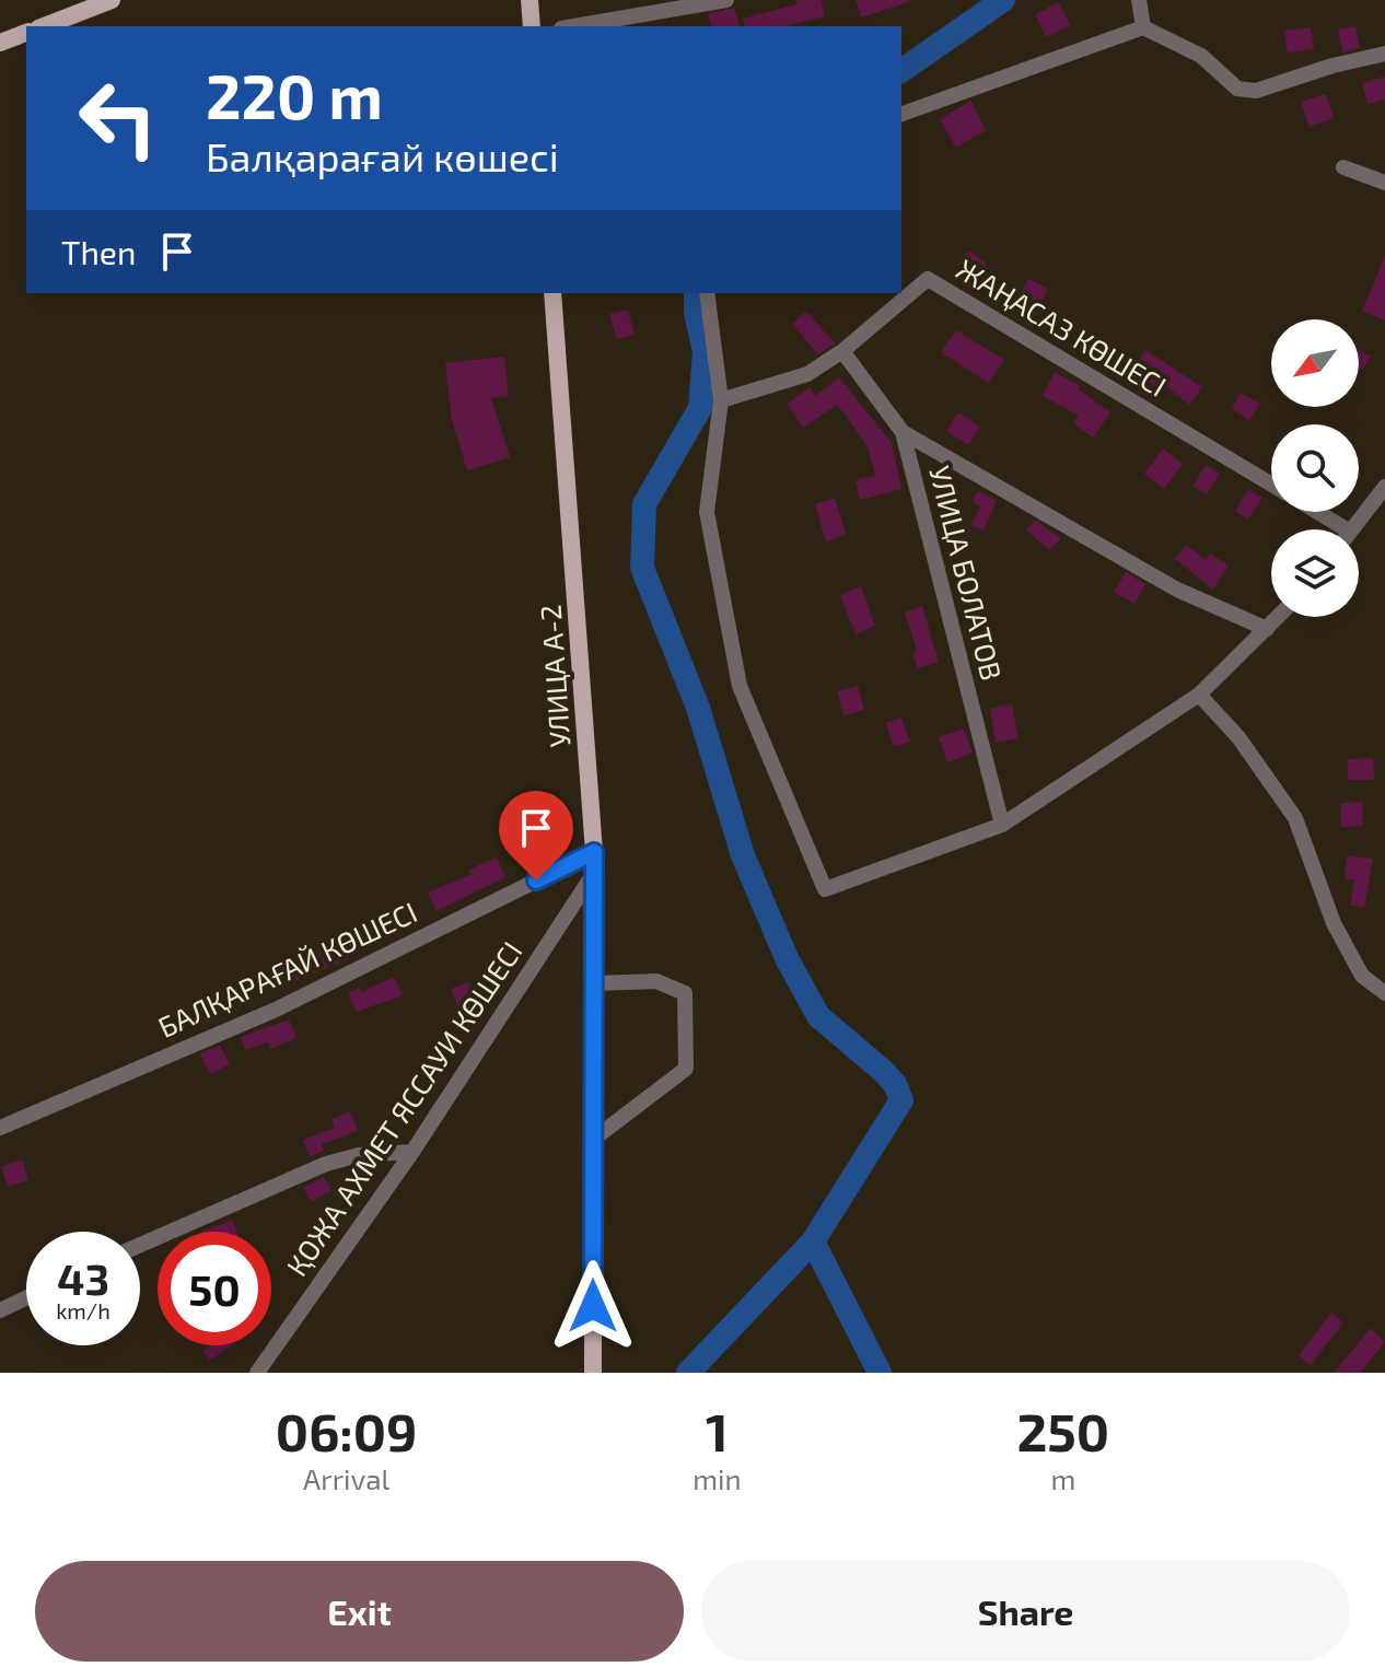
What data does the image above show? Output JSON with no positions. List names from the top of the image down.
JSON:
{
  "streets": {
    "main road": ["УЛИЦА А-2"],
    "street": [
      "ЖАҢАСАЗ КӨШЕСІ",
      "УЛИЦА БОЛАТОВ",
      "БАЛҚАРАҒАЙ КӨШЕСІ",
      "ҚОЖА АХМЕТ ЯССАУИ КӨШЕСІ"
    ]
  },
  "crossings": [
    ["ЖАҢАСАЗ КӨШЕСІ", "УЛИЦА БОЛАТОВ"],
    ["УЛИЦА А-2", "БАЛҚАРАҒАЙ КӨШЕСІ"],
    ["УЛИЦА А-2", "ҚОЖА АХМЕТ ЯССАУИ КӨШЕСІ"]
  ],
  "north": "bottom left",
  "page": {
    "turn": ["220 m", "Балқарағай көшесі"],
    "then": "Then",
    "speed": "43 km/h",
    "limit": "50",
    "eta": [
      "06:09",
      "Arrival",
      "1",
      "min",
      "250",
      "m"
    ],
    "buttons": ["Exit", "Share"]
  }
}
